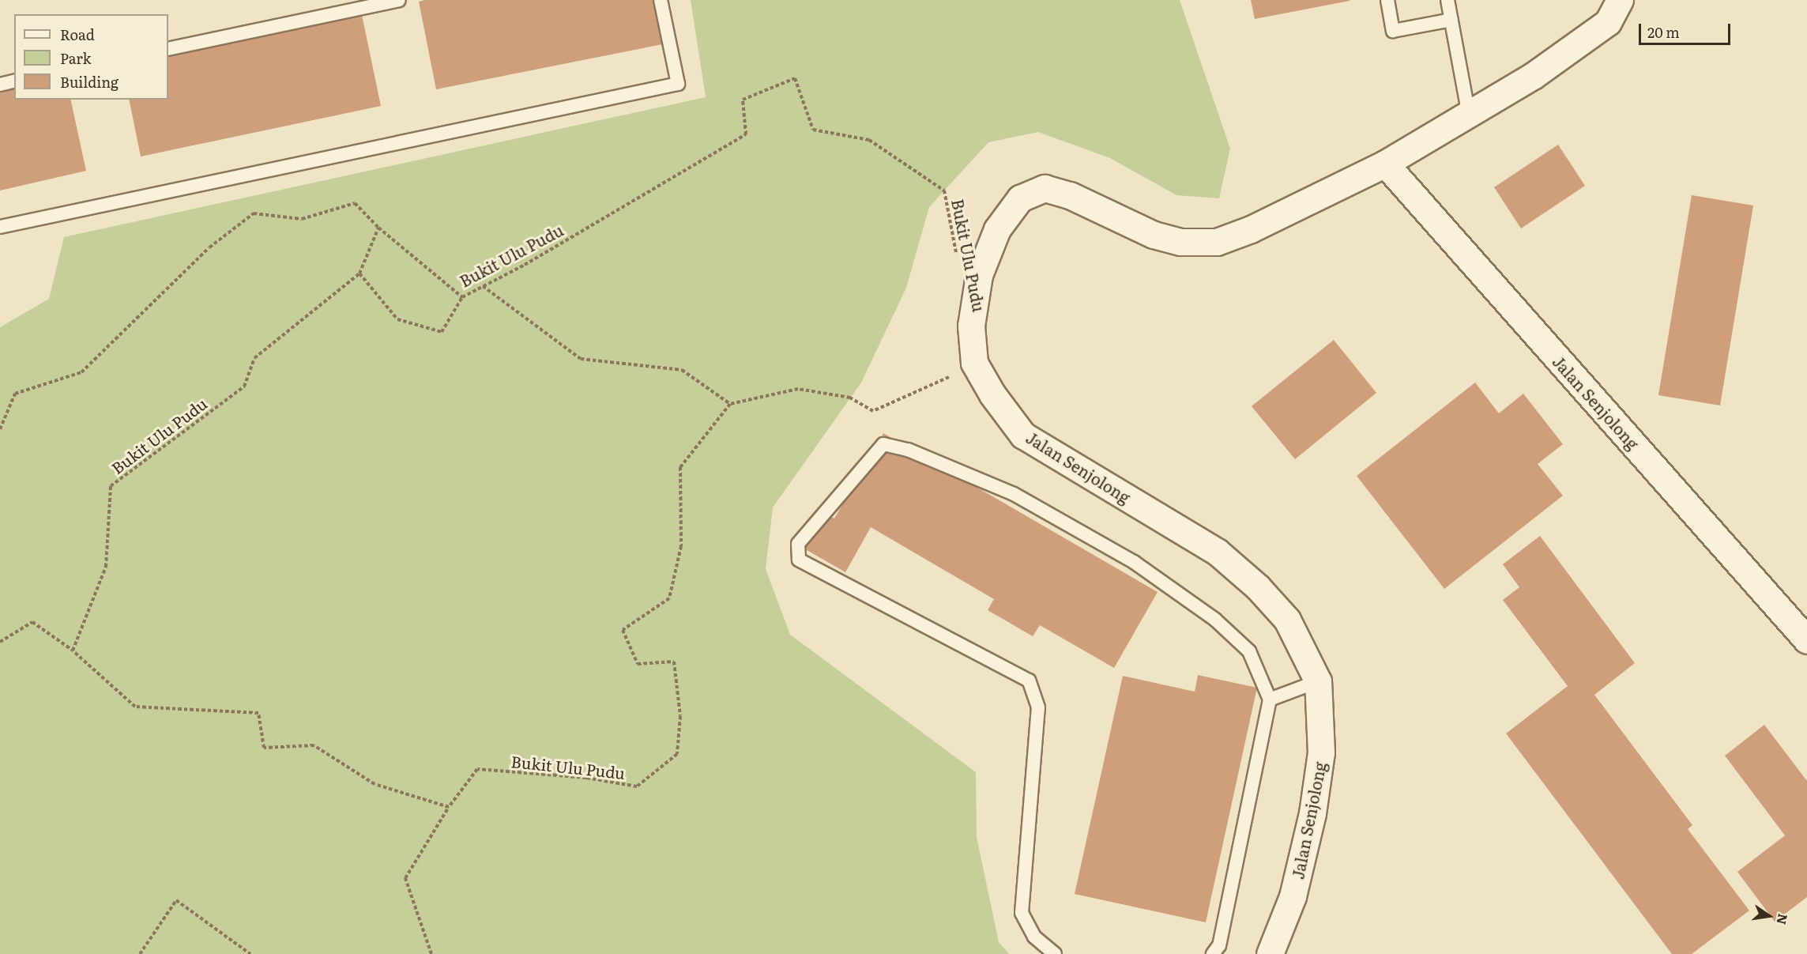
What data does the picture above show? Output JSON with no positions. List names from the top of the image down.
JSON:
{
  "streets": {
    "street": ["Jalan Senjolong"],
    "path": ["Bukit Ulu Pudu"]
  },
  "legend": ["Road", "Park", "Building"],
  "scale_bar": "20 m",
  "north": "right"
}
